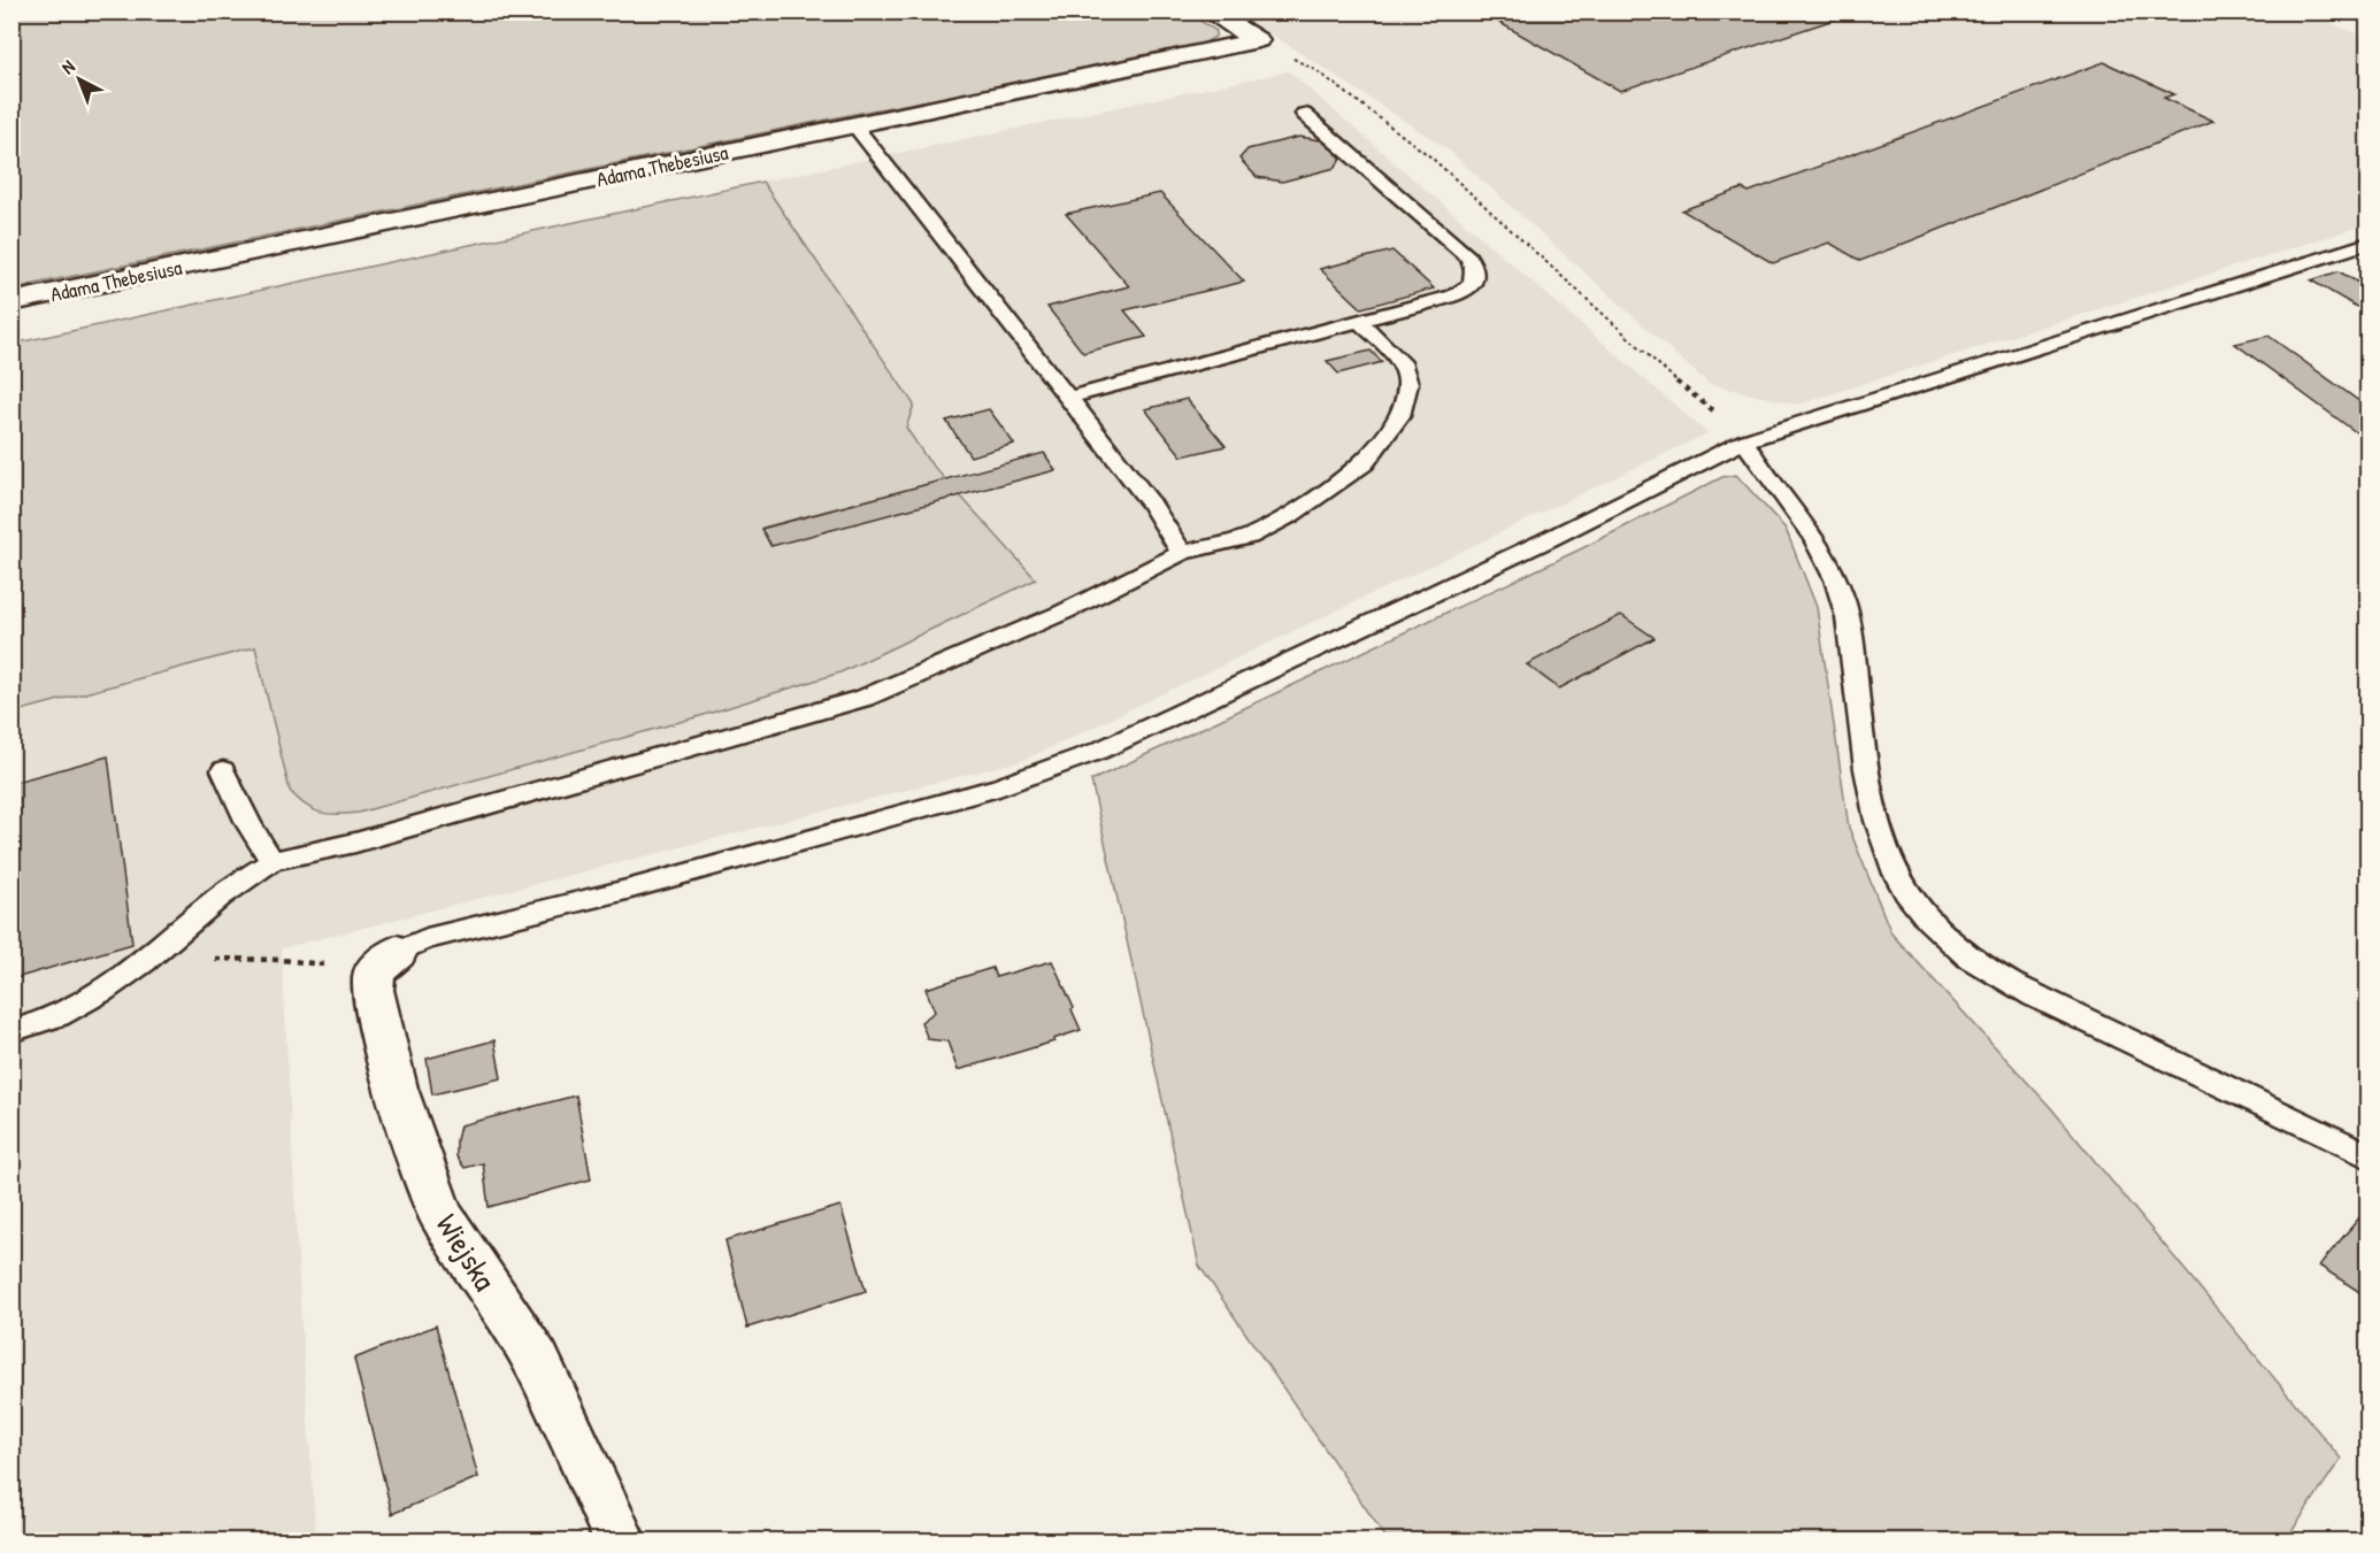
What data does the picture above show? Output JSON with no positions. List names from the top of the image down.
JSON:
{
  "streets": {
    "street": ["Adama Thebesiusa", "Wiejska"]
  },
  "north": "top left"
}
